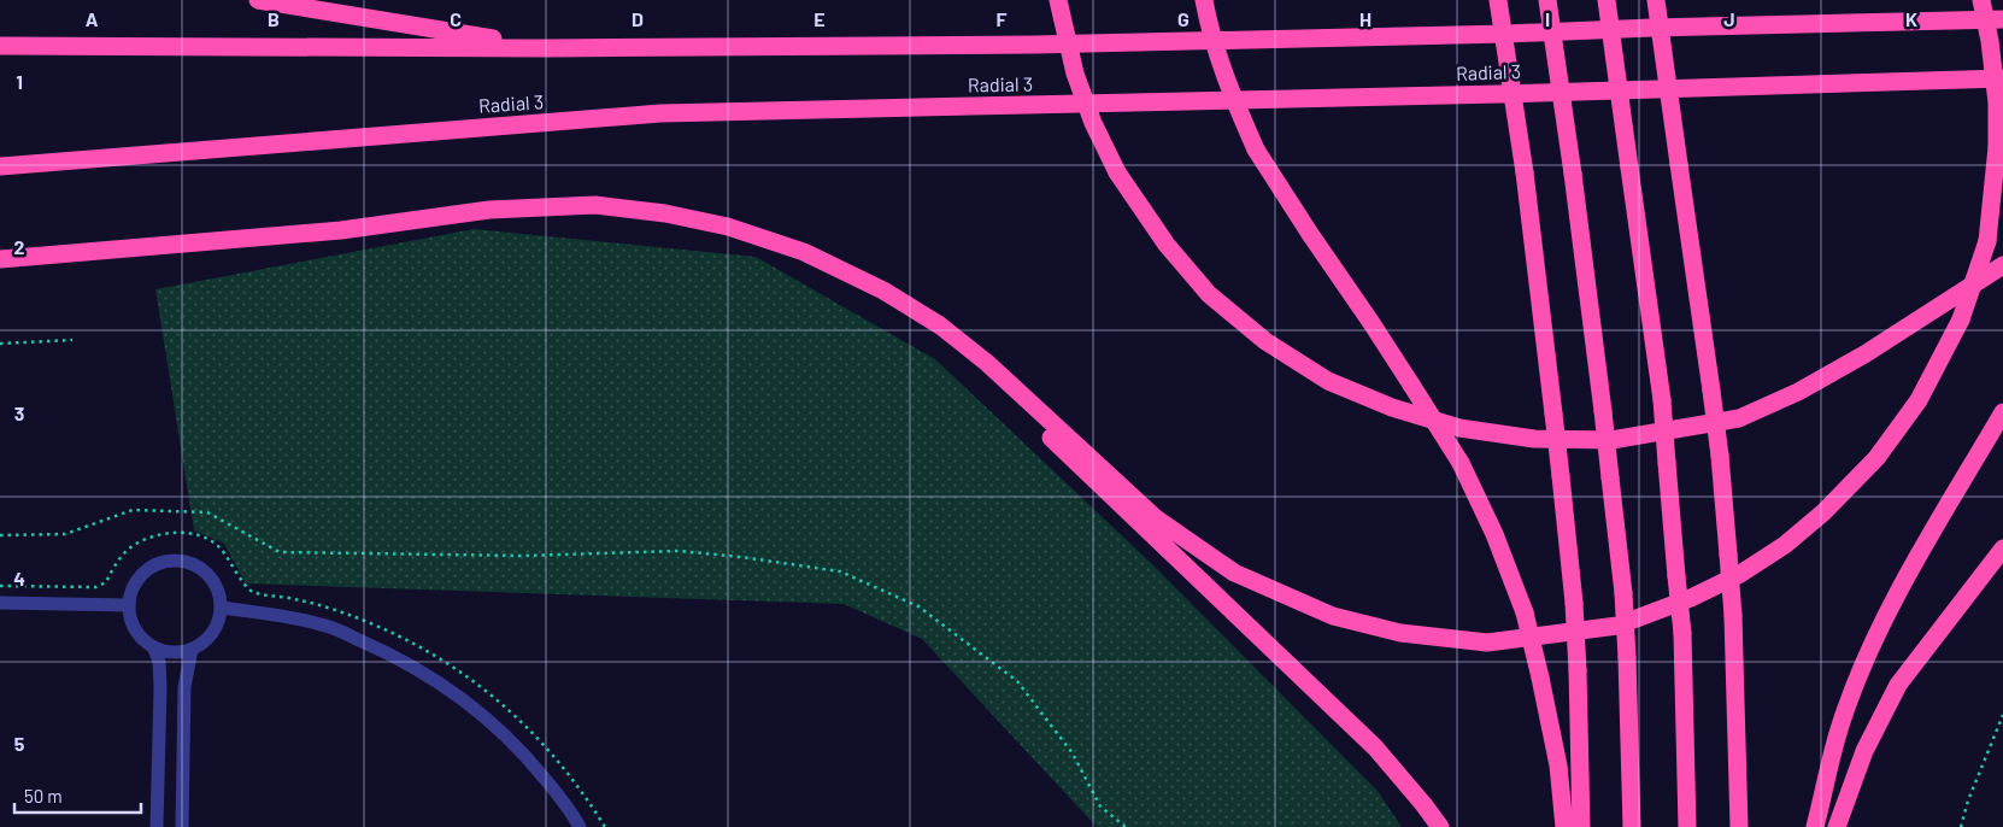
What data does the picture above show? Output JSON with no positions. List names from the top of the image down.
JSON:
{
  "streets": {
    "highway": ["Radial 3"]
  },
  "scale_bar": "50 m",
  "grid": {
    "columns": [
      "A",
      "B",
      "C",
      "D",
      "E",
      "F",
      "G",
      "H",
      "I",
      "J",
      "K"
    ],
    "rows": [
      "1",
      "2",
      "3",
      "4",
      "5"
    ]
  }
}
